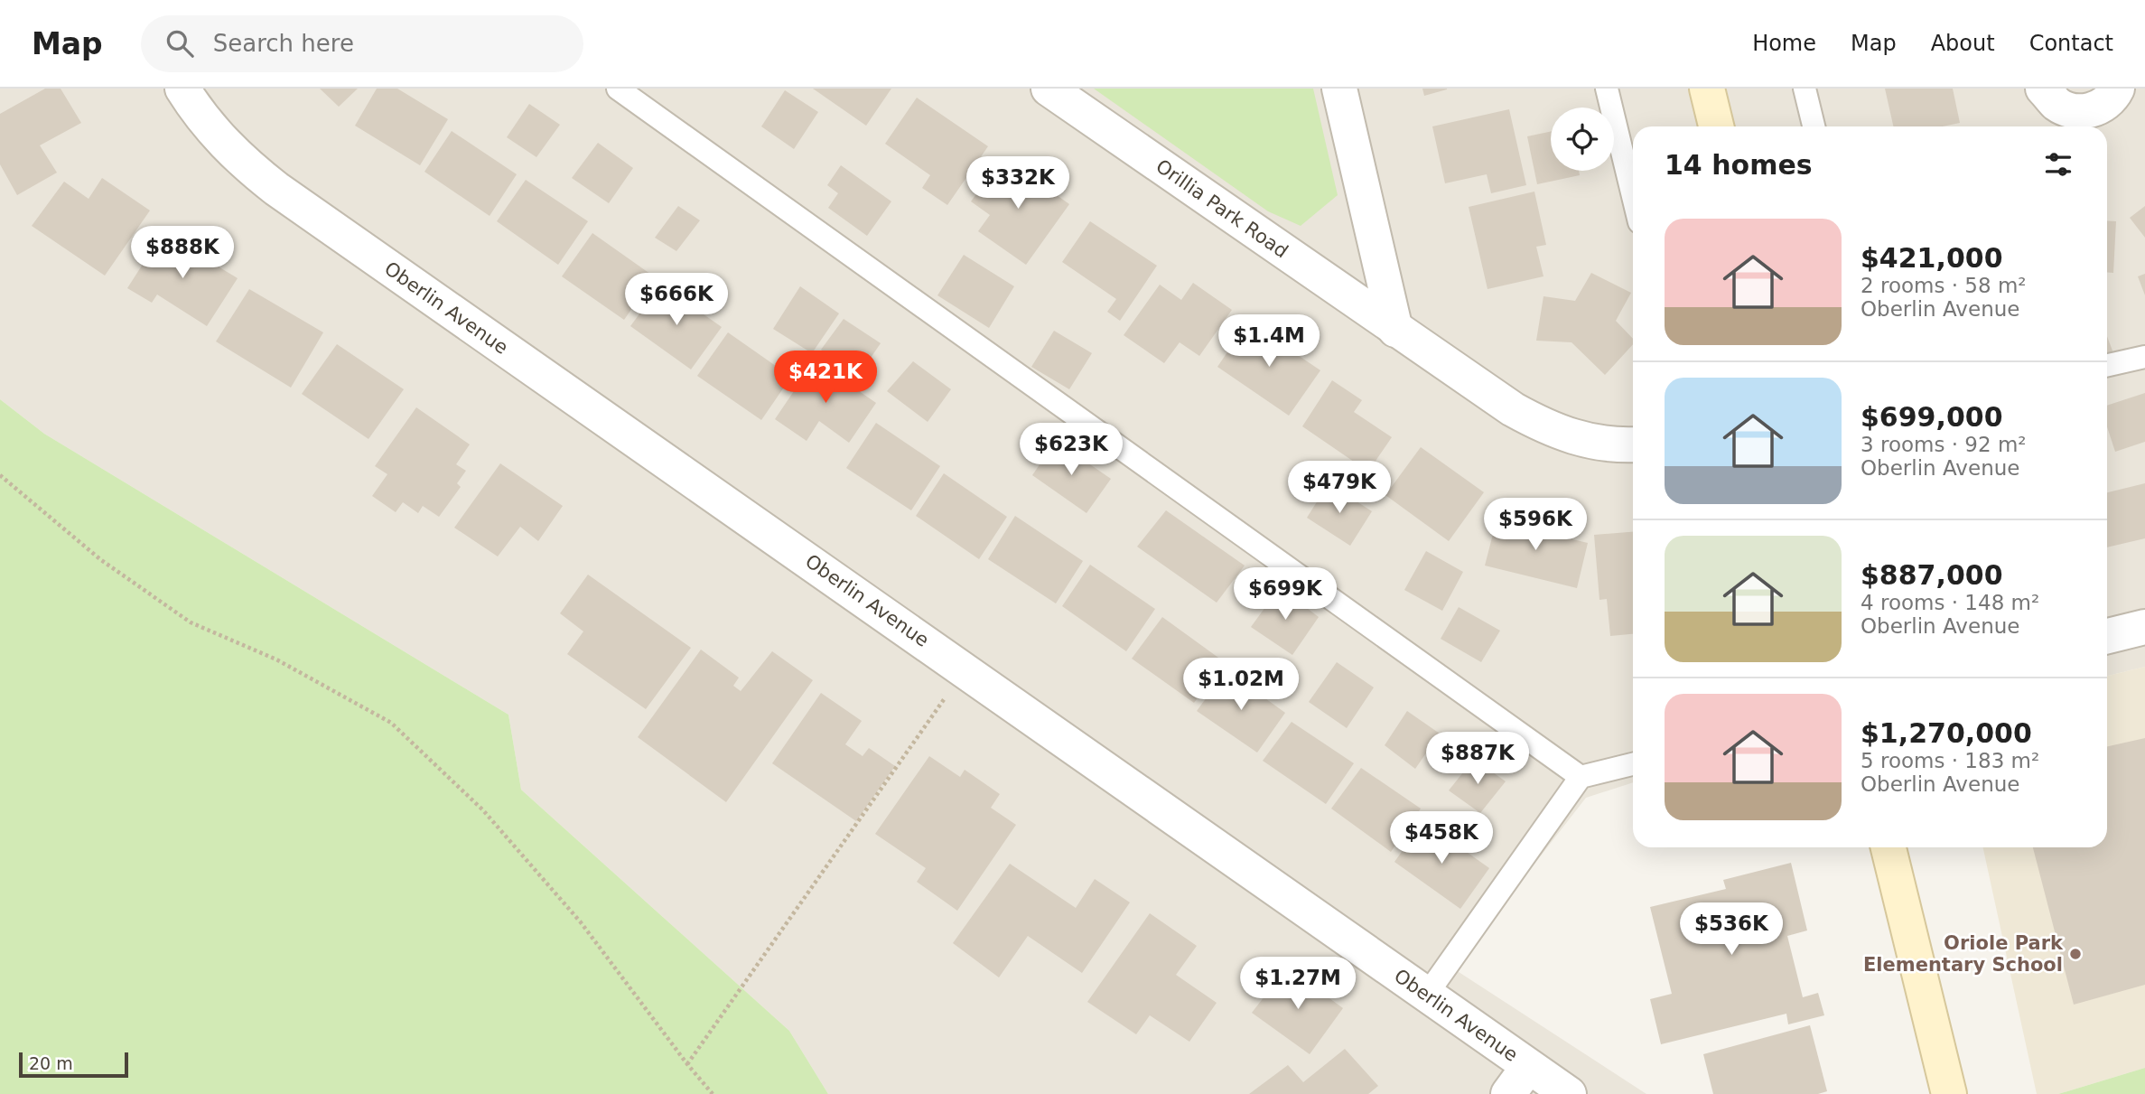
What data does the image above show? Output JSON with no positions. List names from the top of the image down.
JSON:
{
  "streets": {
    "street": ["Orillia Park Road", "Oberlin Avenue"]
  },
  "places": ["Oriole Park Elementary School"],
  "scale_bar": "20 m",
  "page": {
    "header": "Map",
    "search": "Search here",
    "nav": [
      "Home",
      "Map",
      "About",
      "Contact"
    ],
    "heading": "14 homes",
    "price": [
      "$332K",
      "$888K",
      "$666K",
      "$1.4M",
      "$421K",
      "$623K",
      "$479K",
      "$596K",
      "$699K",
      "$1.02M",
      "$887K",
      "$458K",
      "$536K",
      "$1.27M"
    ],
    "list": [
      {
        "name": "$421,000",
        "note": "2 rooms · 58 m² · Oberlin Avenue"
      },
      {
        "name": "$699,000",
        "note": "3 rooms · 92 m² · Oberlin Avenue"
      },
      {
        "name": "$887,000",
        "note": "4 rooms · 148 m² · Oberlin Avenue"
      },
      {
        "name": "$1,270,000",
        "note": "5 rooms · 183 m² · Oberlin Avenue"
      }
    ],
    "scale": "20 m"
  }
}
